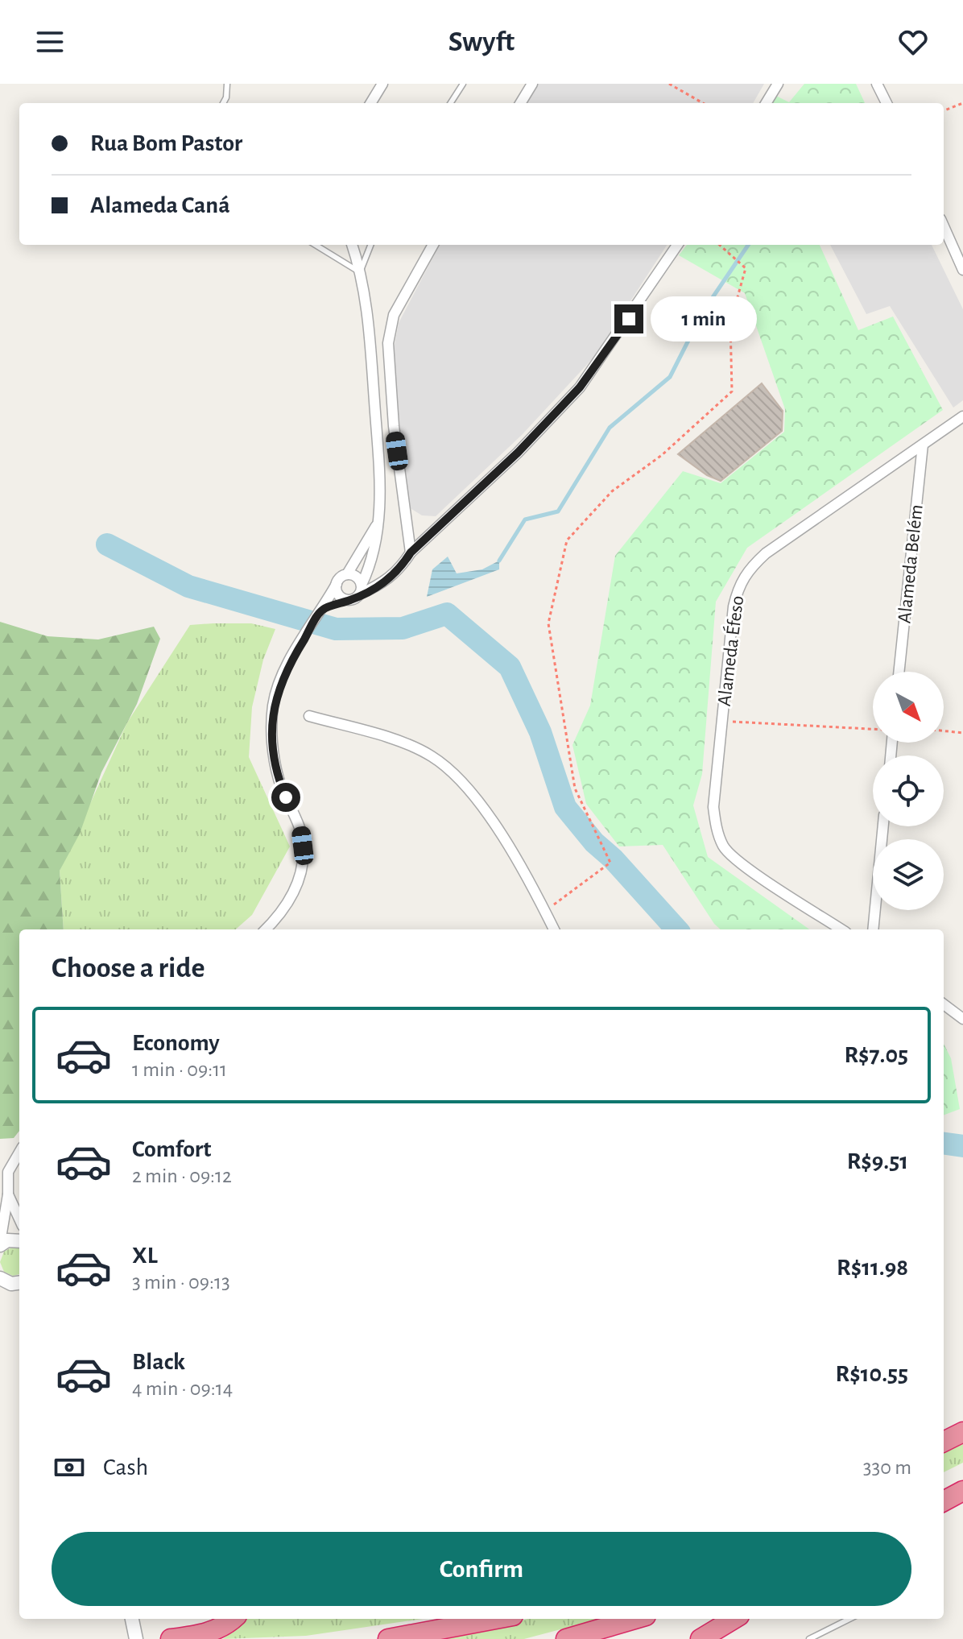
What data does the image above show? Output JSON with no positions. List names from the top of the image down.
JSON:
{
  "streets": {
    "street": ["Alameda Belém", "Alameda Éfeso"]
  },
  "crossings": [
    ["Alameda Belém", "Alameda Éfeso"]
  ],
  "north": "bottom right",
  "page": {
    "header": "Swyft",
    "banner": ["Rua Bom Pastor", "Alameda Caná"],
    "bubble": "1 min",
    "heading": "Choose a ride",
    "list": [
      {
        "name": "Economy",
        "note": "1 min · 09:11",
        "value": "R$7.05"
      },
      {
        "name": "Comfort",
        "note": "2 min · 09:12",
        "value": "R$9.51"
      },
      {
        "name": "XL",
        "note": "3 min · 09:13",
        "value": "R$11.98"
      },
      {
        "name": "Black",
        "note": "4 min · 09:14",
        "value": "R$10.55"
      }
    ],
    "pay": ["Cash", "330 m"],
    "buttons": "Confirm"
  }
}
